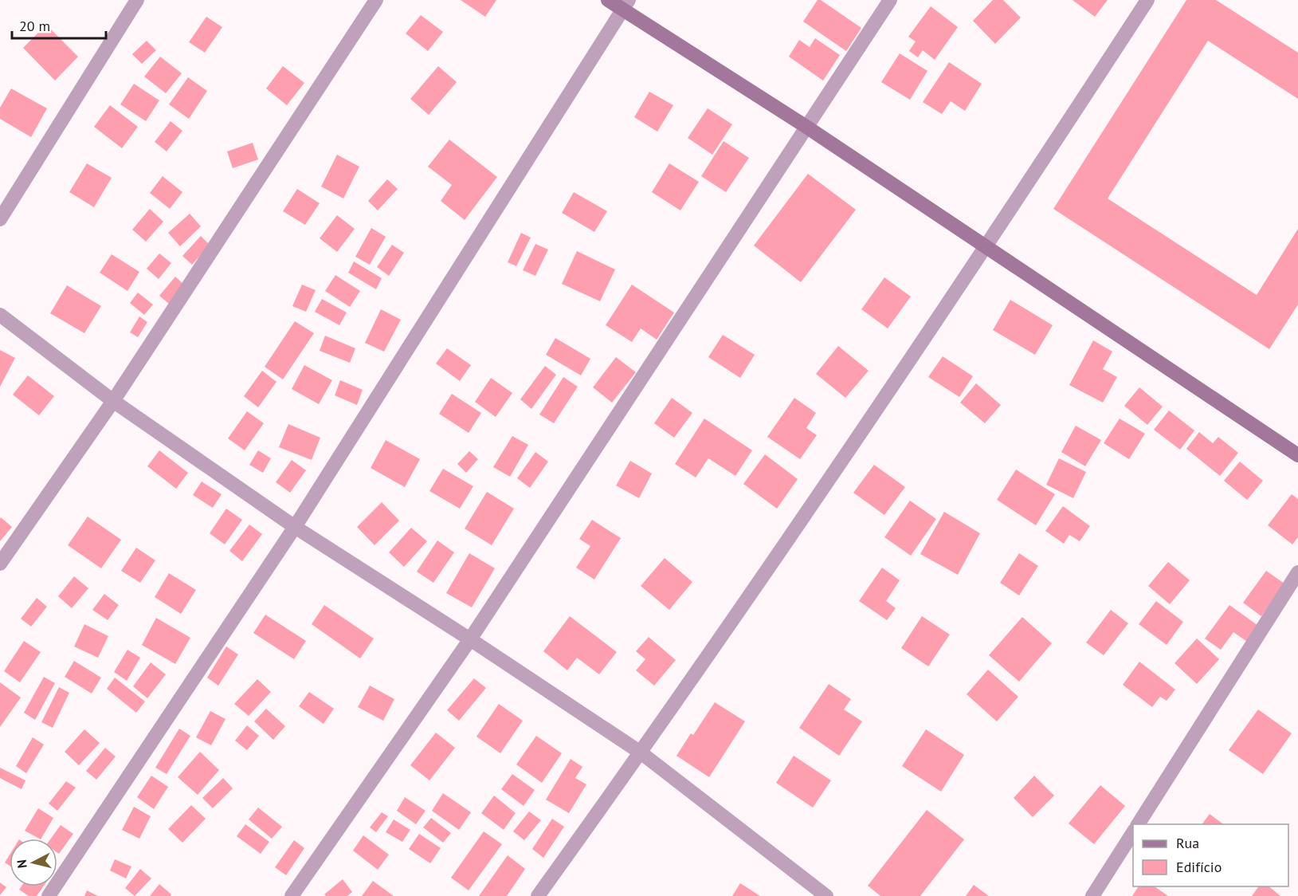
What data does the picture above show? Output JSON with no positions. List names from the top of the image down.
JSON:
{
  "legend": ["Rua", "Edifício"],
  "scale_bar": "20 m",
  "north": "left"
}
